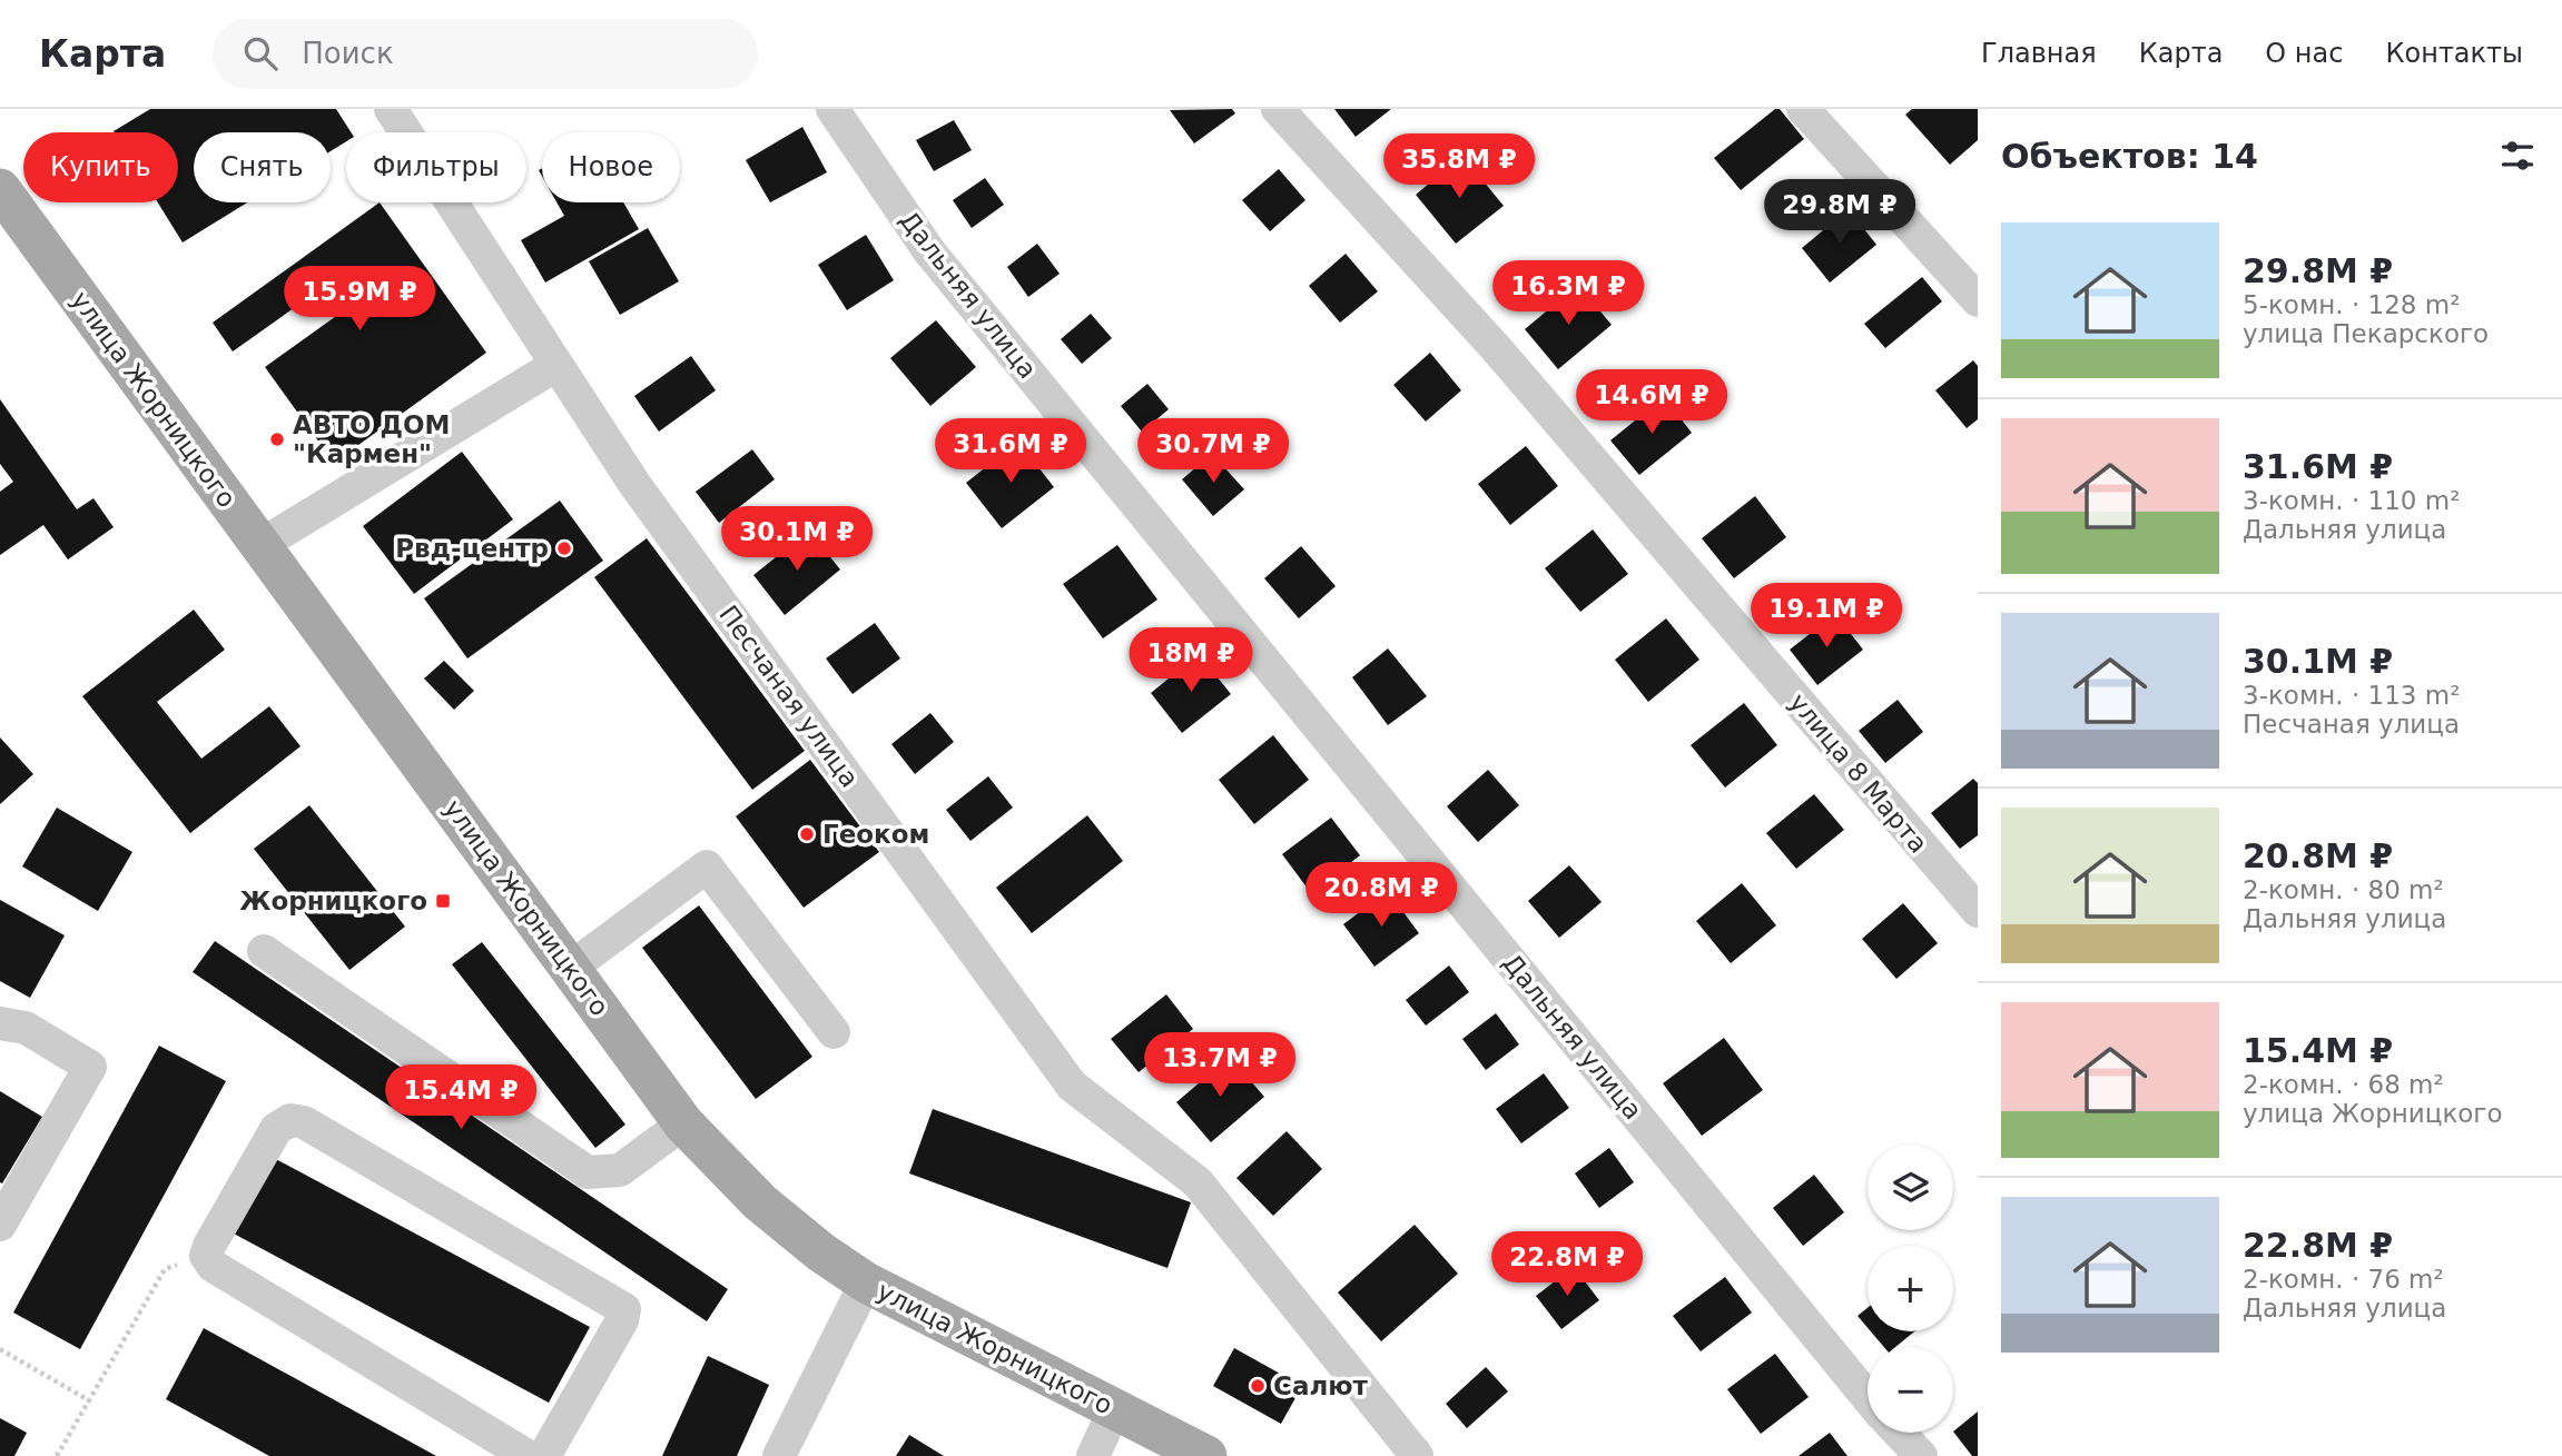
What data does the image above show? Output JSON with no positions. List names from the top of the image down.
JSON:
{
  "streets": {
    "main road": ["улица Жорницкого"],
    "street": ["Дальняя улица", "Песчаная улица", "улица 8 Марта"]
  },
  "places": {
    "other": [
      "АВТО ДОМ \"Кармен\"",
      "Рвд-центр",
      "Геоком",
      "Салют"
    ],
    "transit": ["Жорницкого"]
  },
  "page": {
    "header": "Карта",
    "search": "Поиск",
    "nav": [
      "Главная",
      "Карта",
      "О нас",
      "Контакты"
    ],
    "heading": "Объектов: 14",
    "chip": [
      "Купить",
      "Снять",
      "Фильтры",
      "Новое"
    ],
    "price": [
      "35.8M ₽",
      "29.8M ₽",
      "16.3M ₽",
      "15.9M ₽",
      "14.6M ₽",
      "31.6M ₽",
      "30.7M ₽",
      "30.1M ₽",
      "19.1M ₽",
      "18M ₽",
      "20.8M ₽",
      "13.7M ₽",
      "15.4M ₽",
      "22.8M ₽"
    ],
    "list": [
      {
        "name": "29.8M ₽",
        "note": "5-комн. · 128 m² · улица Пекарского"
      },
      {
        "name": "31.6M ₽",
        "note": "3-комн. · 110 m² · Дальняя улица"
      },
      {
        "name": "30.1M ₽",
        "note": "3-комн. · 113 m² · Песчаная улица"
      },
      {
        "name": "20.8M ₽",
        "note": "2-комн. · 80 m² · Дальняя улица"
      },
      {
        "name": "15.4M ₽",
        "note": "2-комн. · 68 m² · улица Жорницкого"
      },
      {
        "name": "22.8M ₽",
        "note": "2-комн. · 76 m² · Дальняя улица"
      }
    ],
    "map_buttons": ["+", "−"]
  }
}
